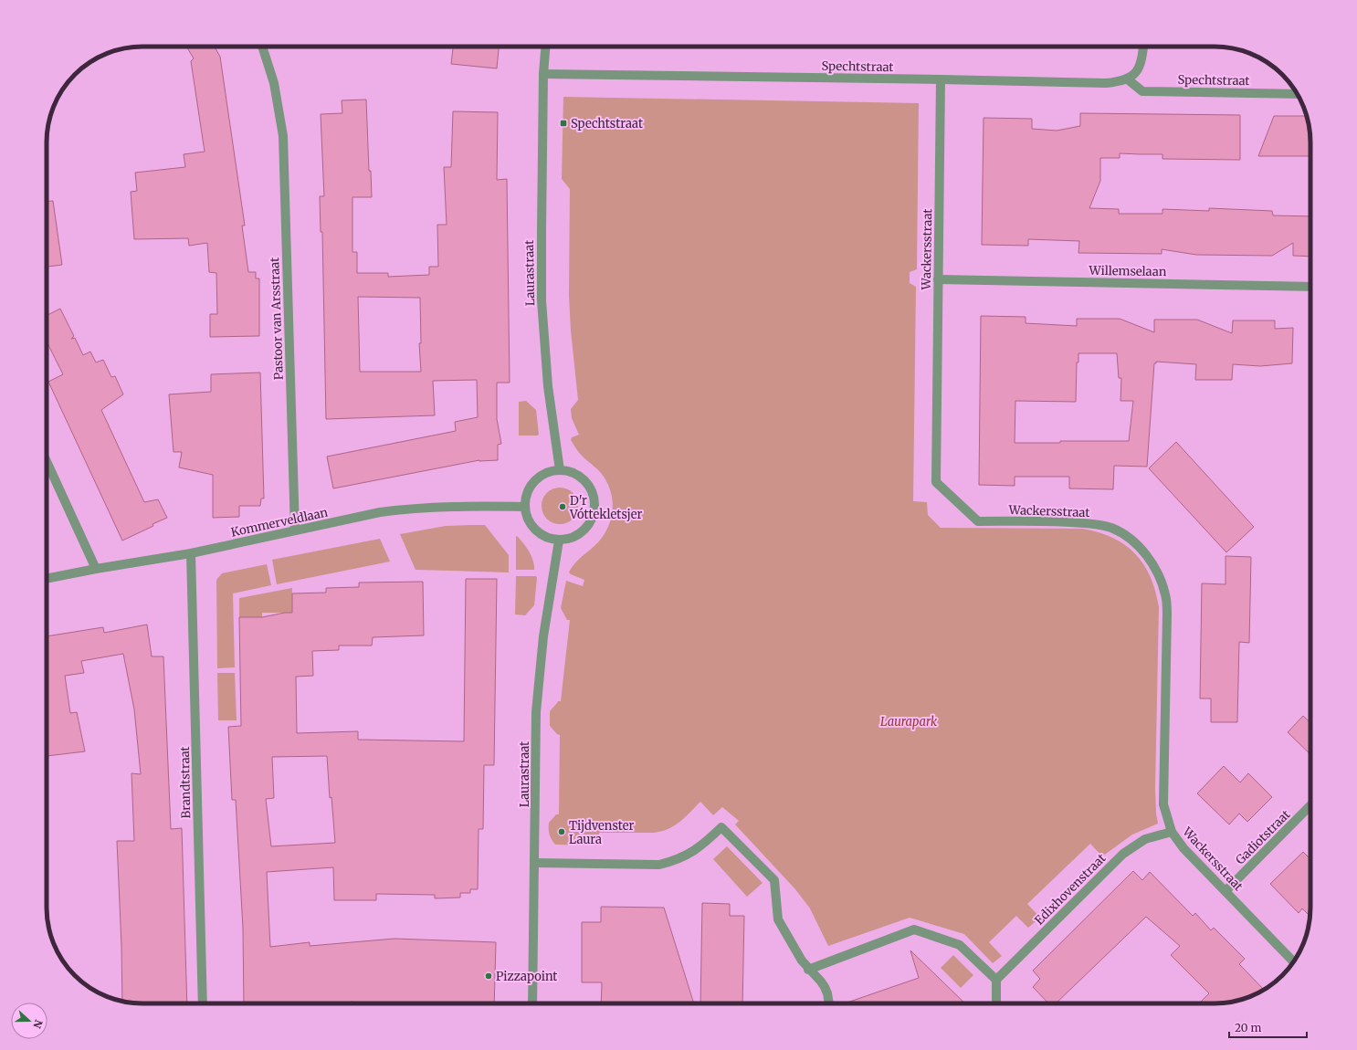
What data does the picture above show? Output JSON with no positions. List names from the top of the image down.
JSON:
{
  "streets": {
    "street": [
      "Spechtstraat",
      "Wackersstraat",
      "Willemselaan",
      "Laurastraat",
      "Pastoor van Arsstraat",
      "Kommerveldlaan",
      "Brandtstraat",
      "Gadiotstraat",
      "Edixhovenstraat"
    ]
  },
  "crossings": [
    ["Spechtstraat", "Wackersstraat"],
    ["Spechtstraat", "Laurastraat"],
    ["Wackersstraat", "Willemselaan"],
    ["Wackersstraat", "Gadiotstraat"],
    ["Wackersstraat", "Edixhovenstraat"],
    ["Laurastraat", "Kommerveldlaan"],
    ["Pastoor van Arsstraat", "Kommerveldlaan"],
    ["Kommerveldlaan", "Brandtstraat"]
  ],
  "parks": ["Laurapark"],
  "places": {
    "transit": ["Spechtstraat"],
    "other": ["D'r Vóttekletsjer", "Tijdvenster Laura", "Pizzapoint"]
  },
  "scale_bar": "20 m",
  "north": "right"
}
